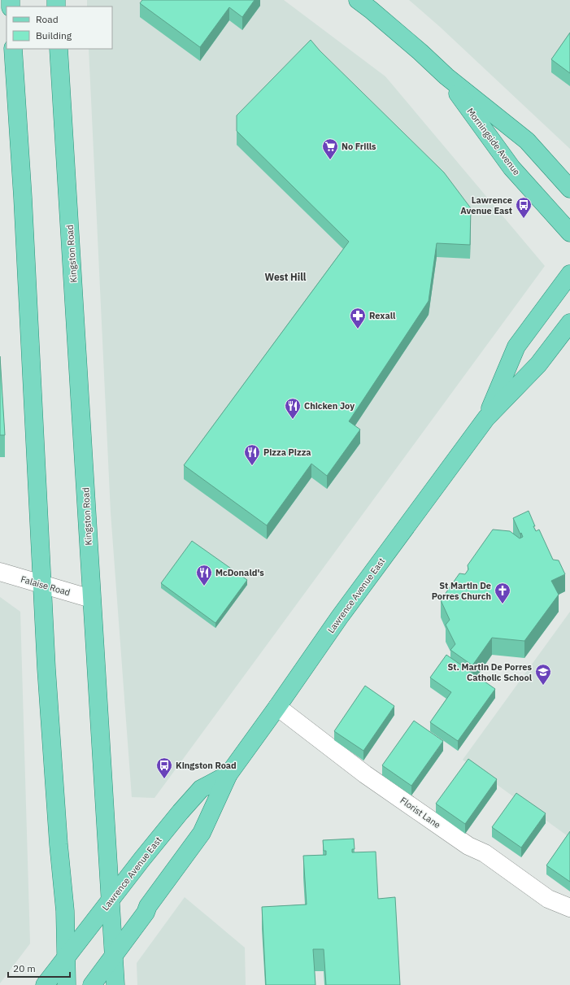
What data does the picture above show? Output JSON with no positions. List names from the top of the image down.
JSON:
{
  "streets": {
    "main road": ["Morningside Avenue", "Kingston Road", "Lawrence Avenue East"],
    "street": ["Falaise Road", "Florist Lane"]
  },
  "crossings": [
    ["Kingston Road", "Falaise Road"],
    ["Kingston Road", "Lawrence Avenue East"],
    ["Lawrence Avenue East", "Florist Lane"]
  ],
  "districts": ["West Hill"],
  "places": {
    "supermarket": ["No Frills"],
    "bus stop": ["Lawrence Avenue East", "Kingston Road"],
    "pharmacy": ["Rexall"],
    "restaurant": ["Chicken Joy", "Pizza Pizza", "McDonald's"],
    "church": ["St Martin De Porres Church"],
    "school or university": ["St. Martin De Porres Catholic School"]
  },
  "legend": ["Road", "Building"],
  "scale_bar": "20 m"
}
